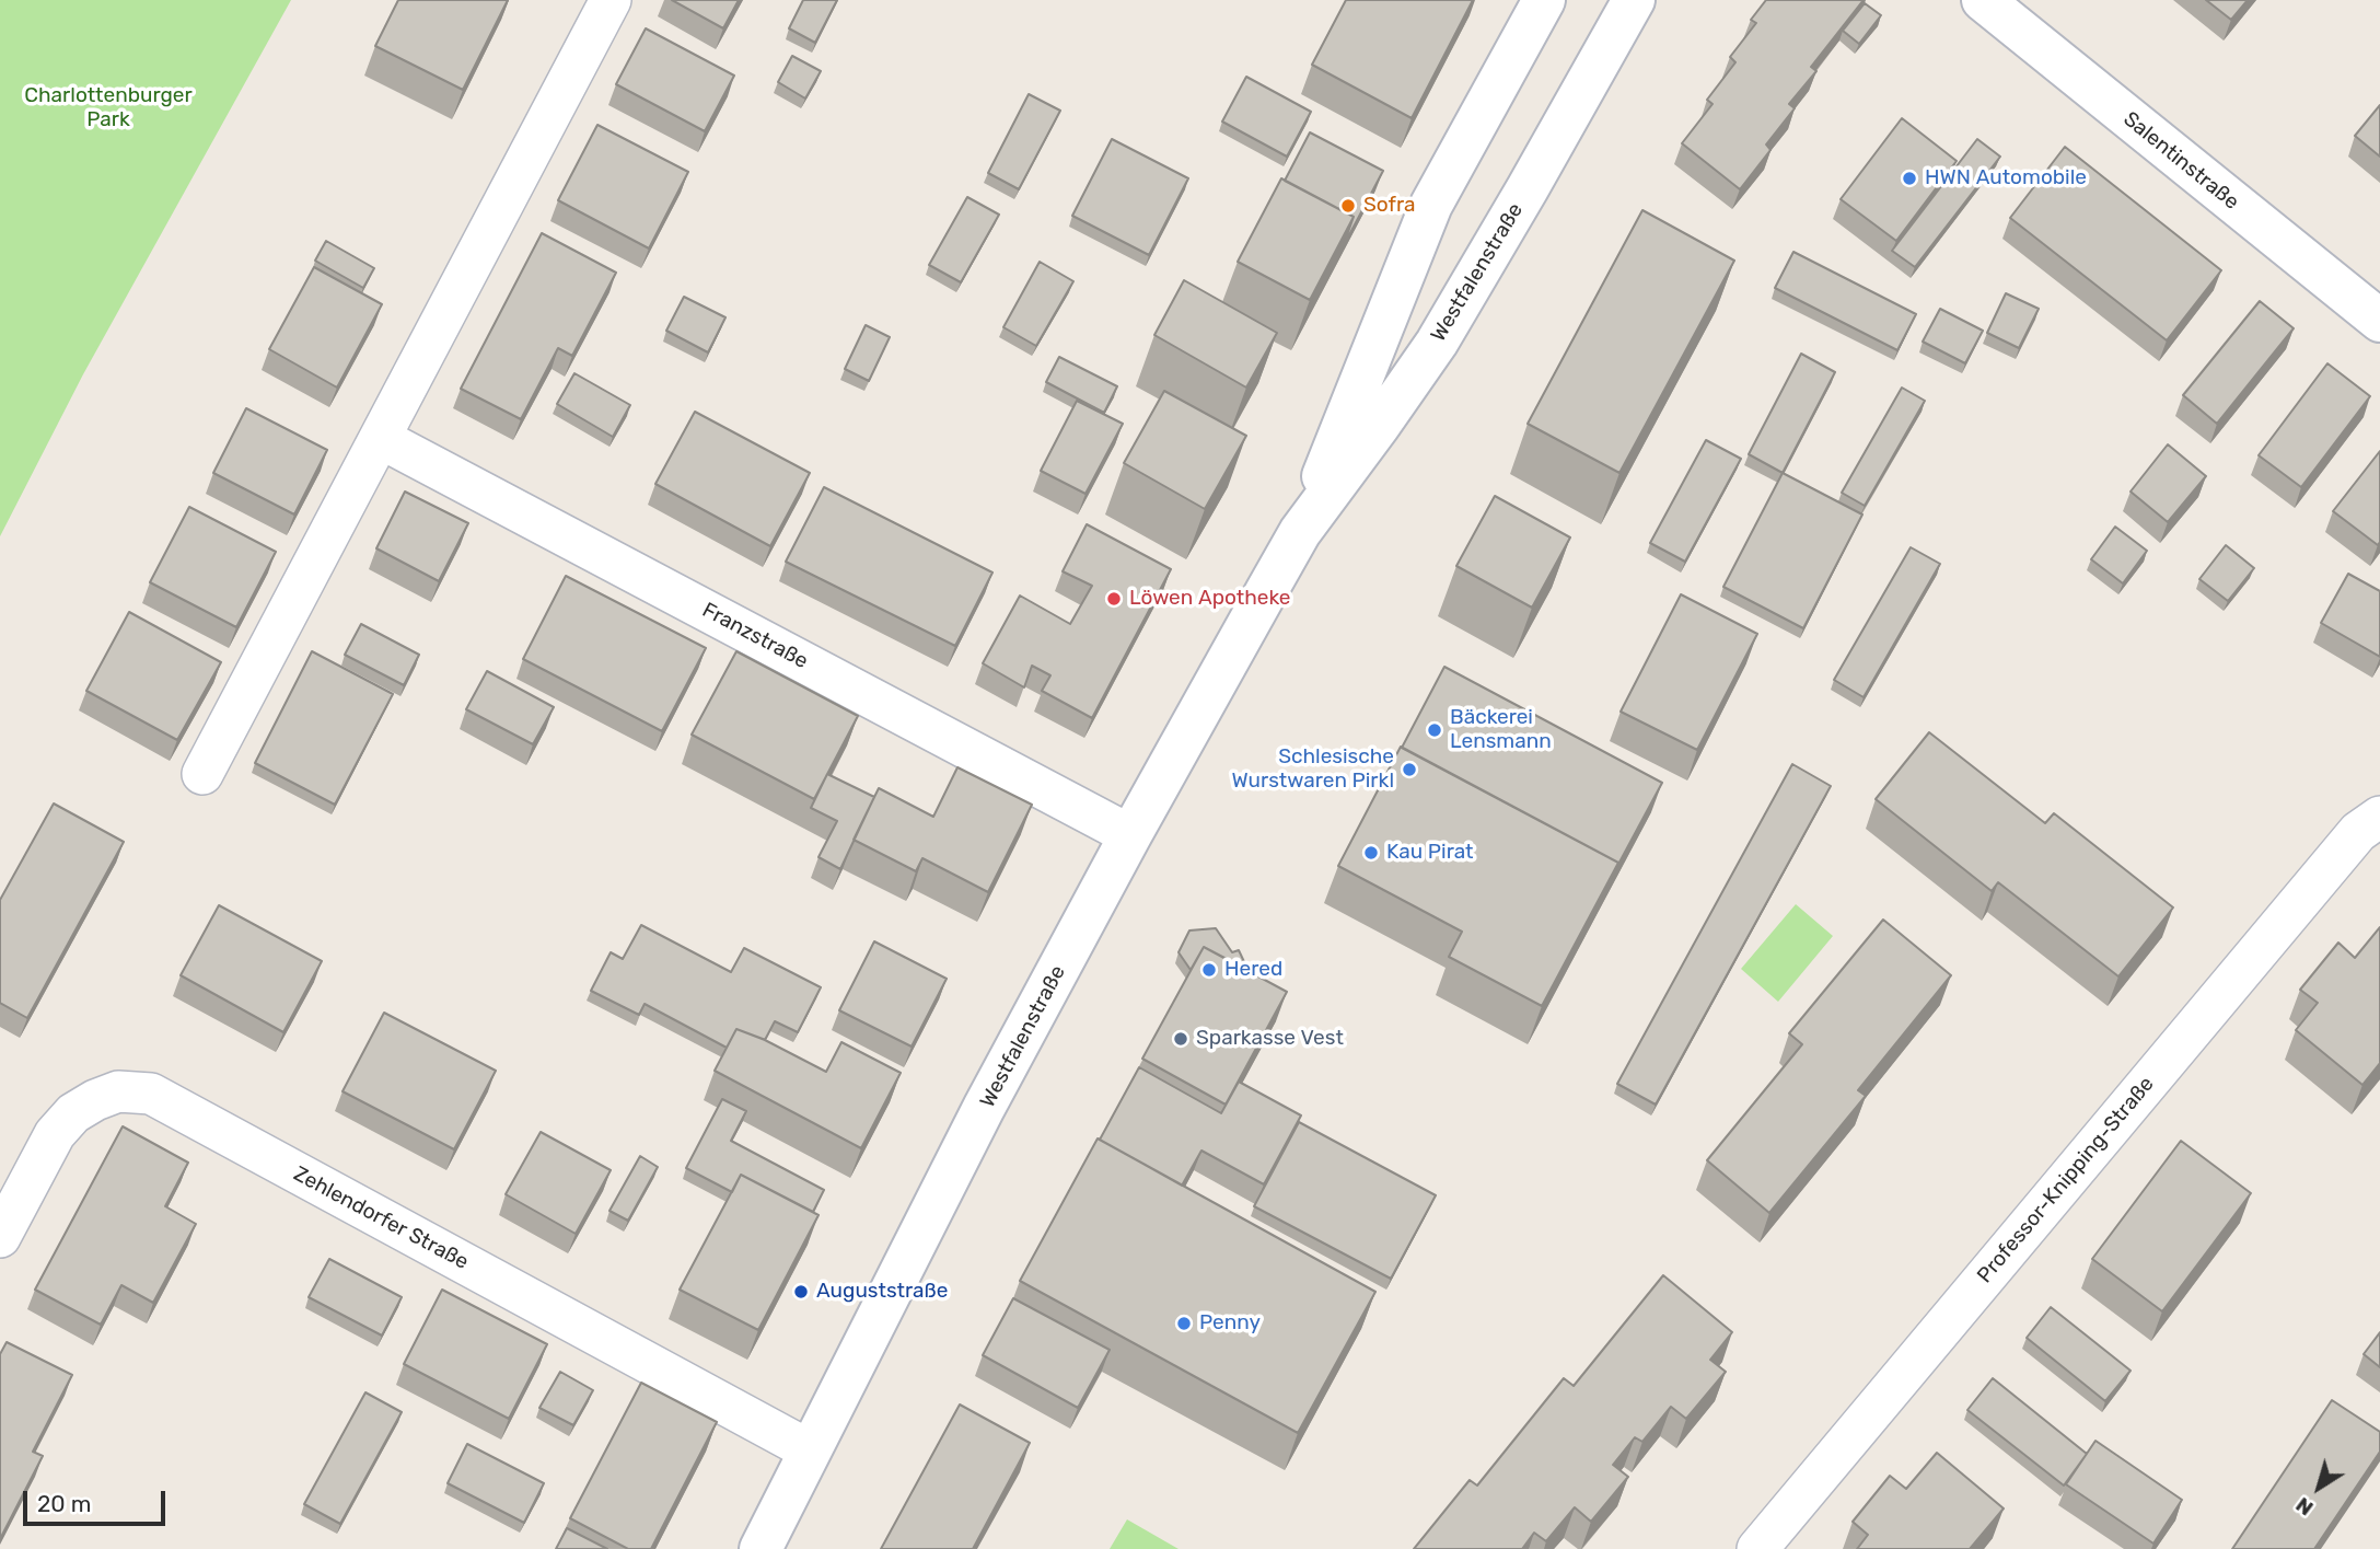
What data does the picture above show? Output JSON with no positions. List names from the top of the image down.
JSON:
{
  "streets": {
    "main road": ["Salentinstraße", "Westfalenstraße"],
    "street": ["Franzstraße", "Professor-Knipping-Straße", "Zehlendorfer Straße"]
  },
  "crossings": [
    ["Westfalenstraße", "Franzstraße"],
    ["Westfalenstraße", "Zehlendorfer Straße"]
  ],
  "parks": ["Charlottenburger Park"],
  "places": [
    "HWN Automobile",
    "Sofra",
    "Löwen Apotheke",
    "Bäckerei Lensmann",
    "Schlesische Wurstwaren Pirkl",
    "Kau Pirat",
    "Hered",
    "Sparkasse Vest",
    "Auguststraße",
    "Penny"
  ],
  "scale_bar": "20 m",
  "north": "bottom left"
}
